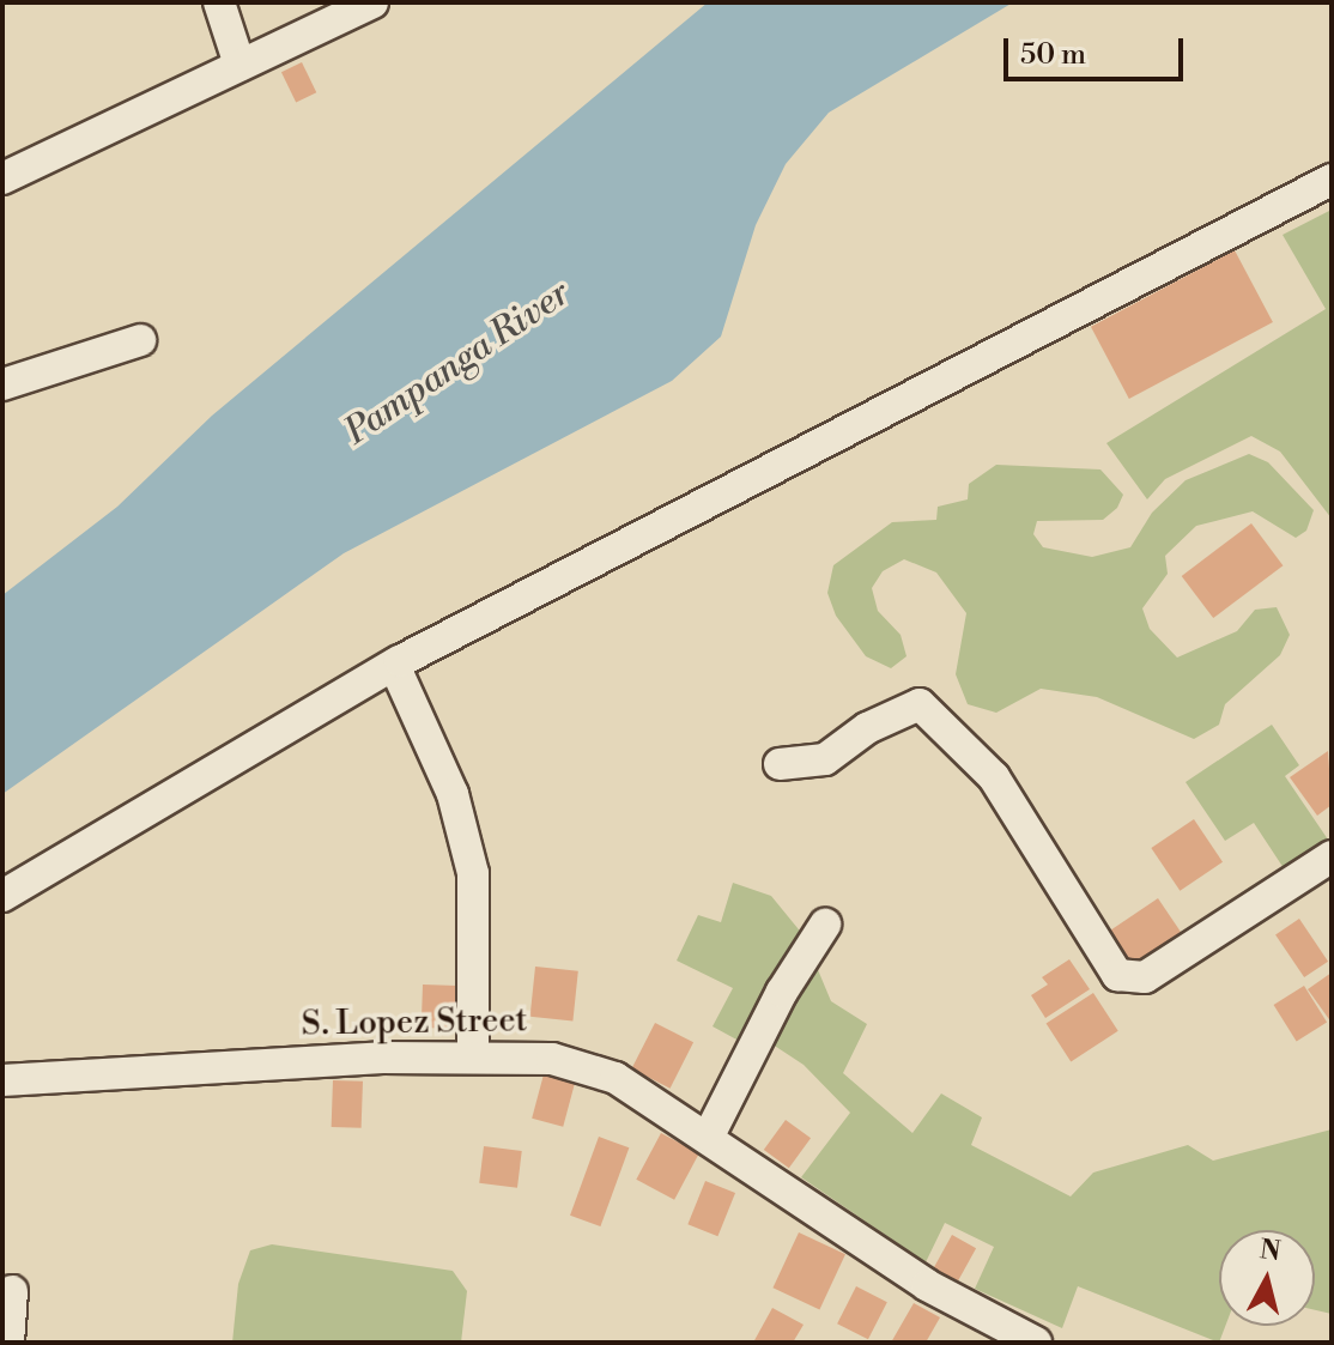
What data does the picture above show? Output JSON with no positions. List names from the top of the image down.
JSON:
{
  "streets": {
    "street": ["S. Lopez Street"]
  },
  "water": ["Pampanga River"],
  "scale_bar": "50 m",
  "north": "top"
}
